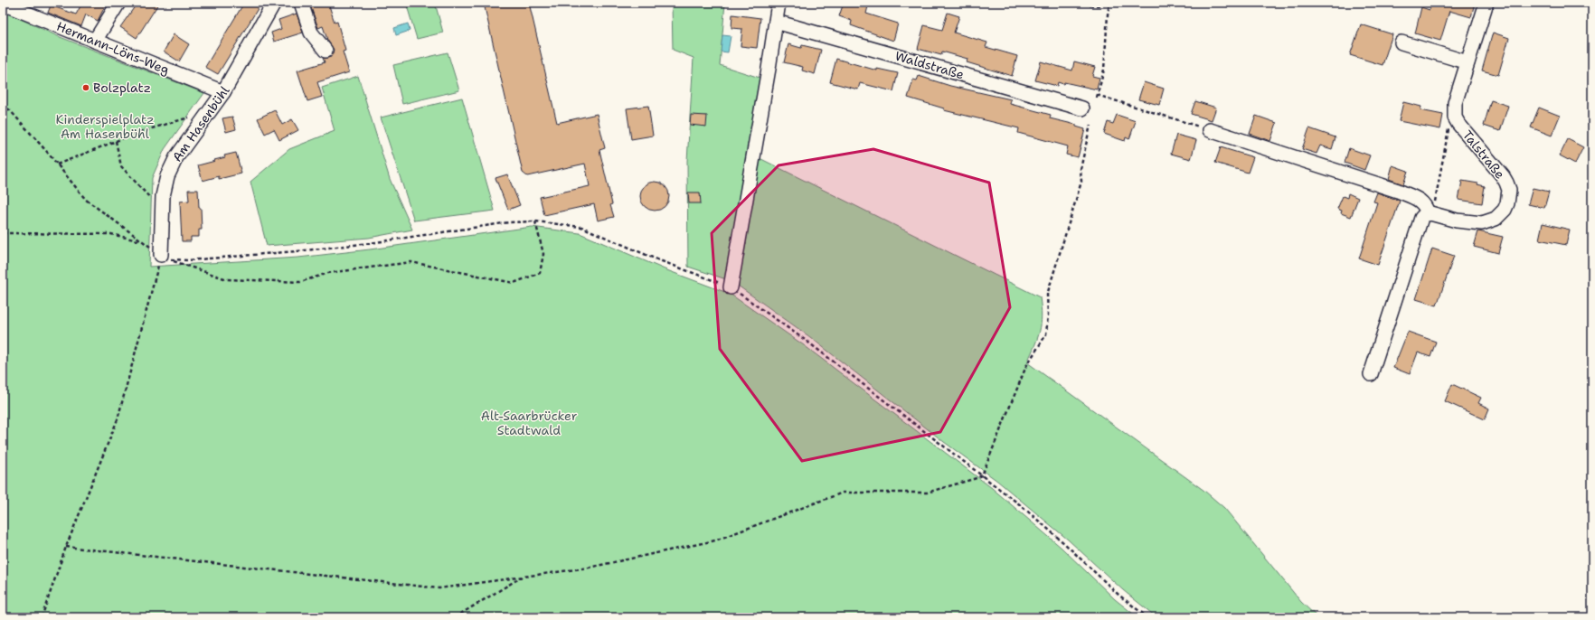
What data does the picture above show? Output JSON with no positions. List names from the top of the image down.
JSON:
{
  "streets": {
    "street": [
      "Hermann-Löns-Weg",
      "Waldstraße",
      "Am Hasenbühl",
      "Talstraße"
    ]
  },
  "crossings": [
    ["Hermann-Löns-Weg", "Am Hasenbühl"]
  ],
  "parks": ["Kinderspielplatz Am Hasenbühl", "Alt-Saarbrücker Stadtwald"],
  "places": ["Bolzplatz"]
}
